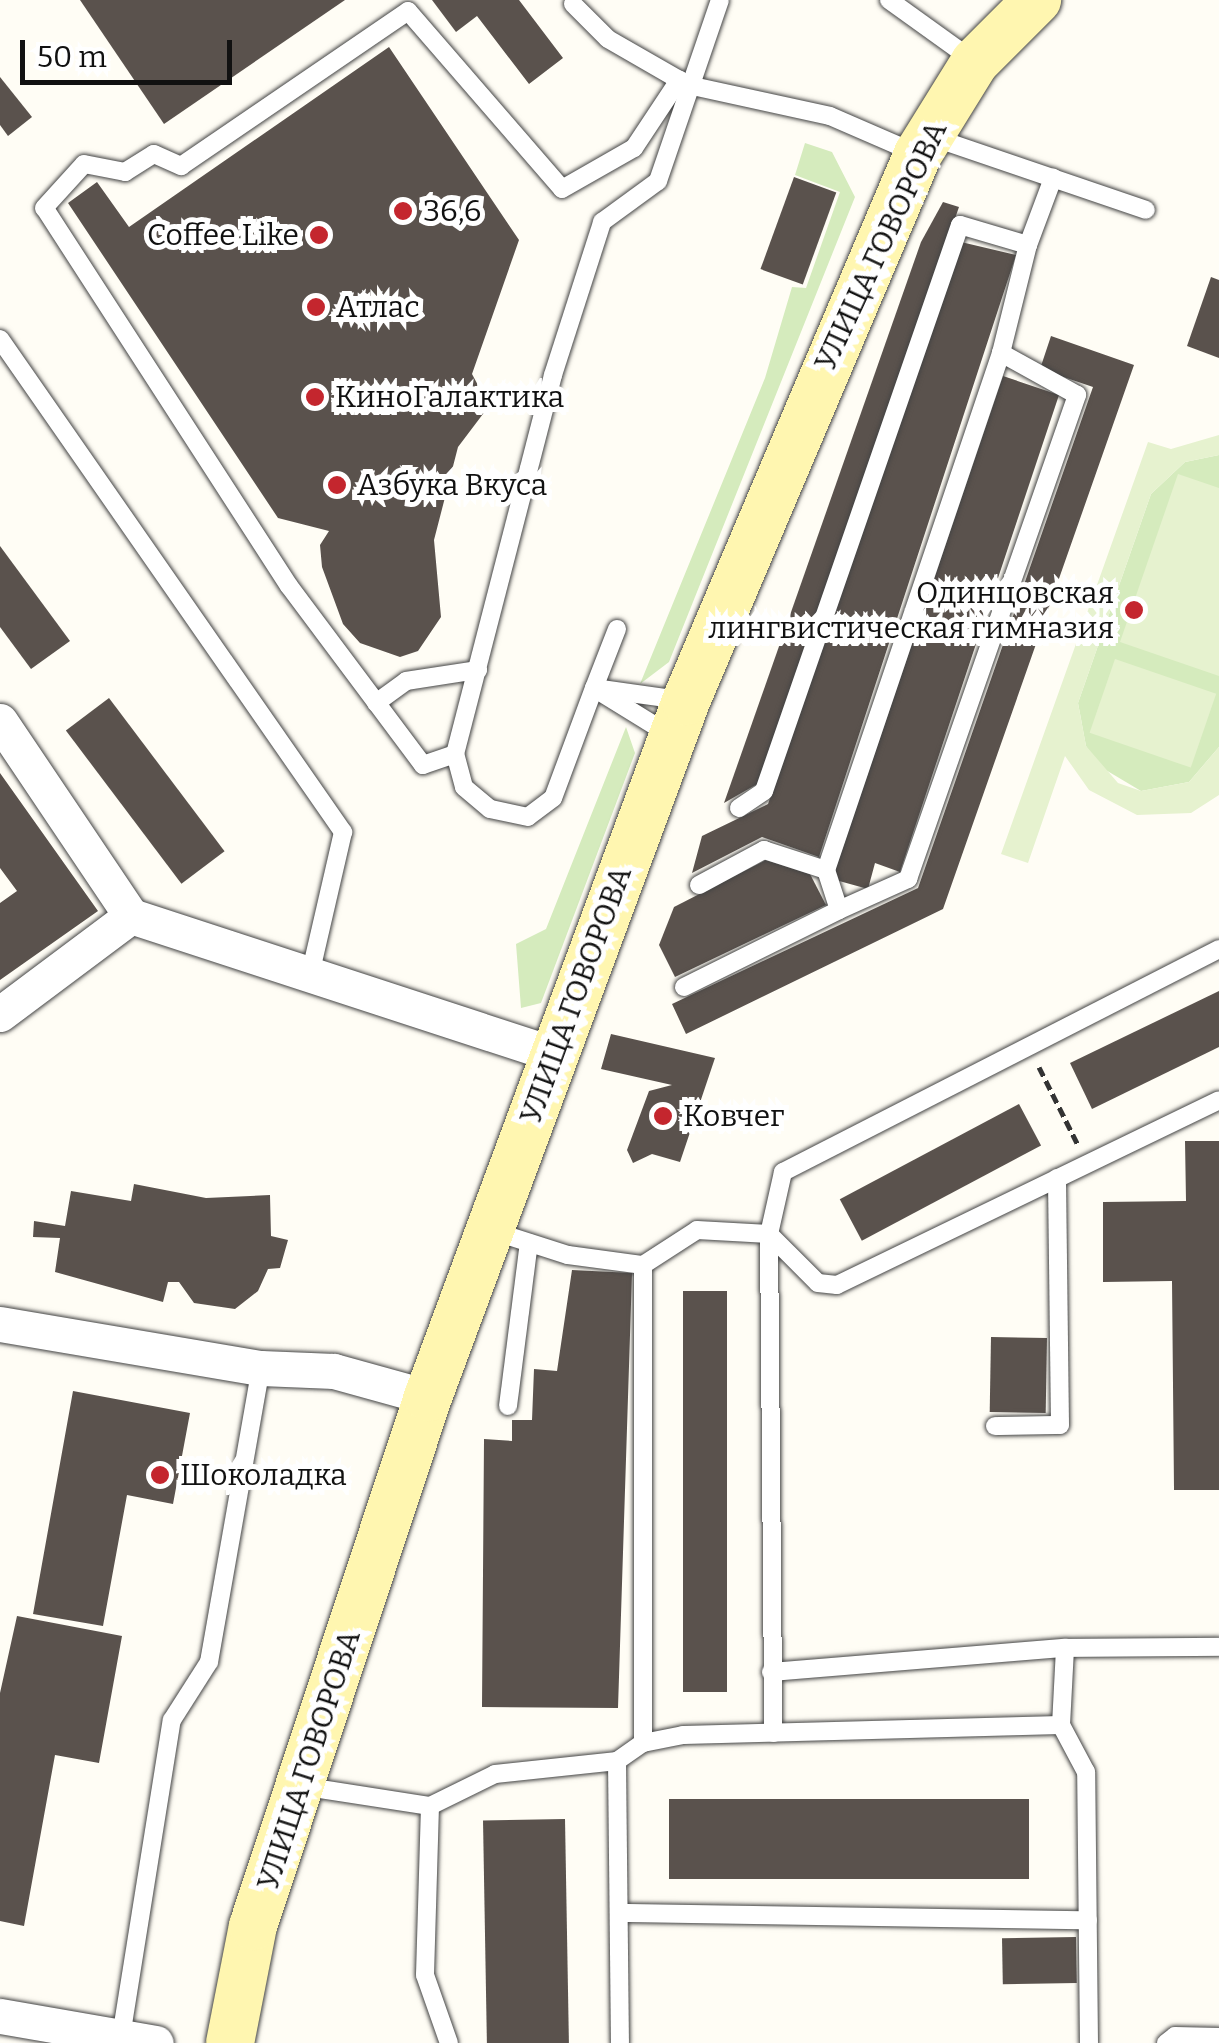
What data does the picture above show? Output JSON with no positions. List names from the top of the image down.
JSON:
{
  "streets": {
    "main road": ["УЛИЦА ГОВОРОВА"]
  },
  "places": [
    "36,6",
    "Coffee Like",
    "Атлас",
    "КиноГалактика",
    "Азбука Вкуса",
    "Одинцовская лингвистическая гимназия",
    "Ковчег",
    "Шоколадка"
  ],
  "scale_bar": "50 m"
}
